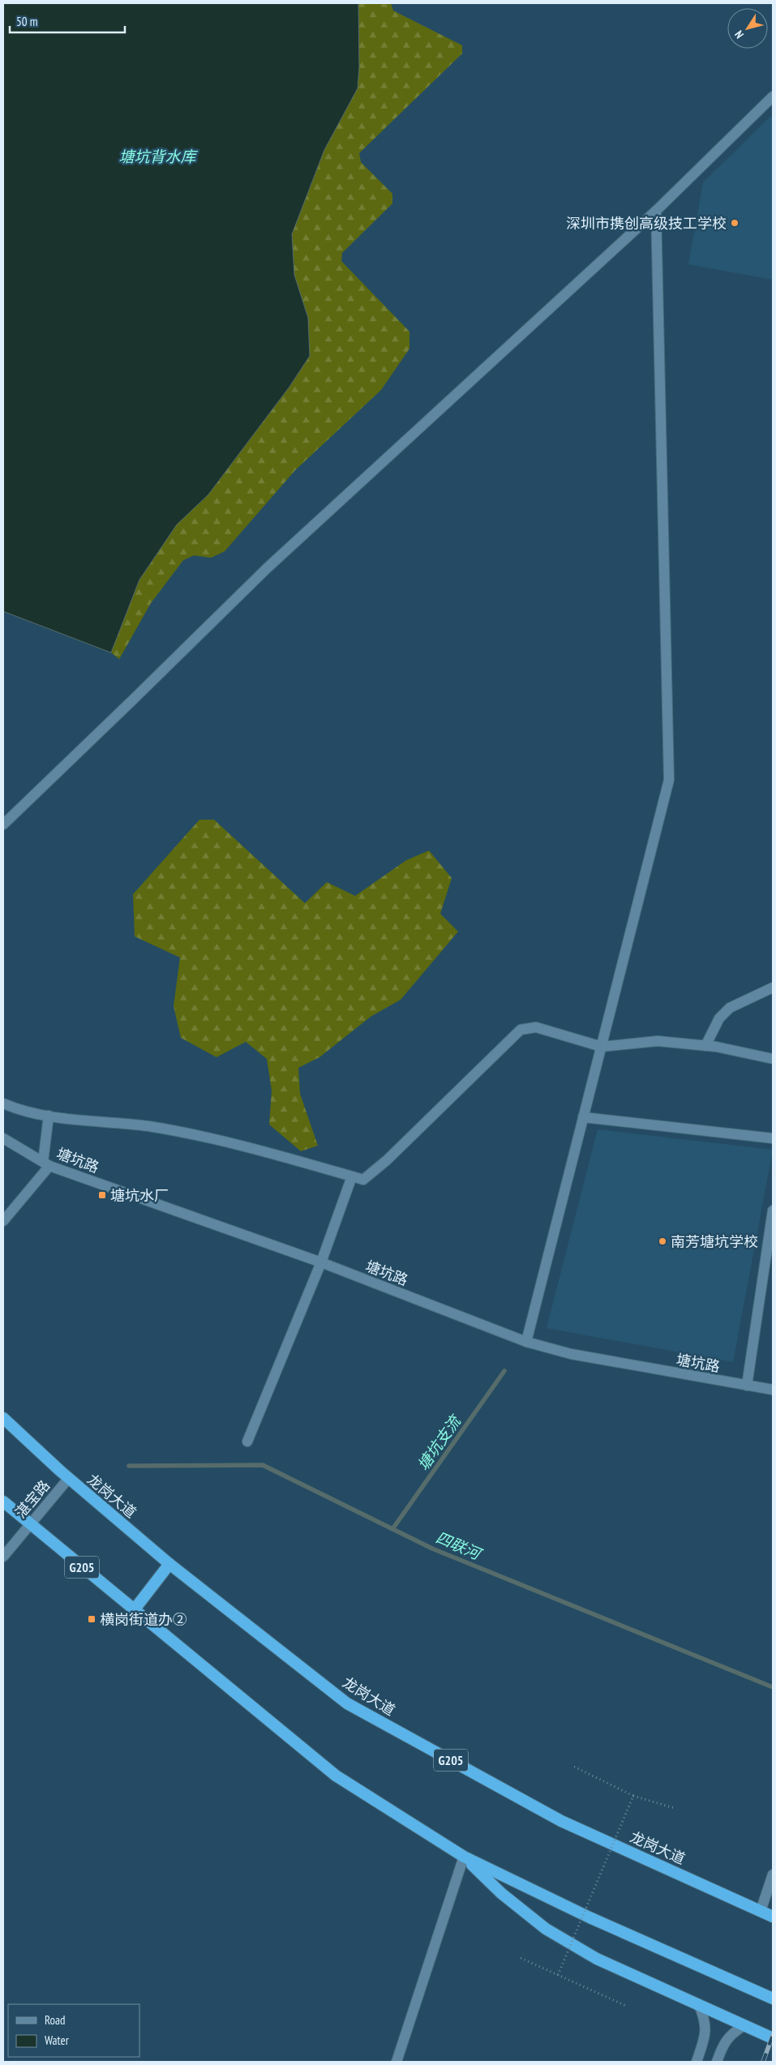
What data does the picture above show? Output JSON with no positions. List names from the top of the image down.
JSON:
{
  "streets": {
    "highway": ["龙岗大道", "G205"],
    "street": ["塘坑路", "湛宝路"]
  },
  "crossings": [
    ["龙岗大道", "湛宝路"],
    ["湛宝路", "G205"]
  ],
  "water": ["塘坑背水库", "塘坑支流", "四联河"],
  "places": {
    "other": ["深圳市携创高级技工学校", "南芳塘坑学校"],
    "transit": ["塘坑水厂", "横岗街道办②"]
  },
  "legend": ["Road", "Water"],
  "scale_bar": "50 m",
  "north": "bottom left"
}
